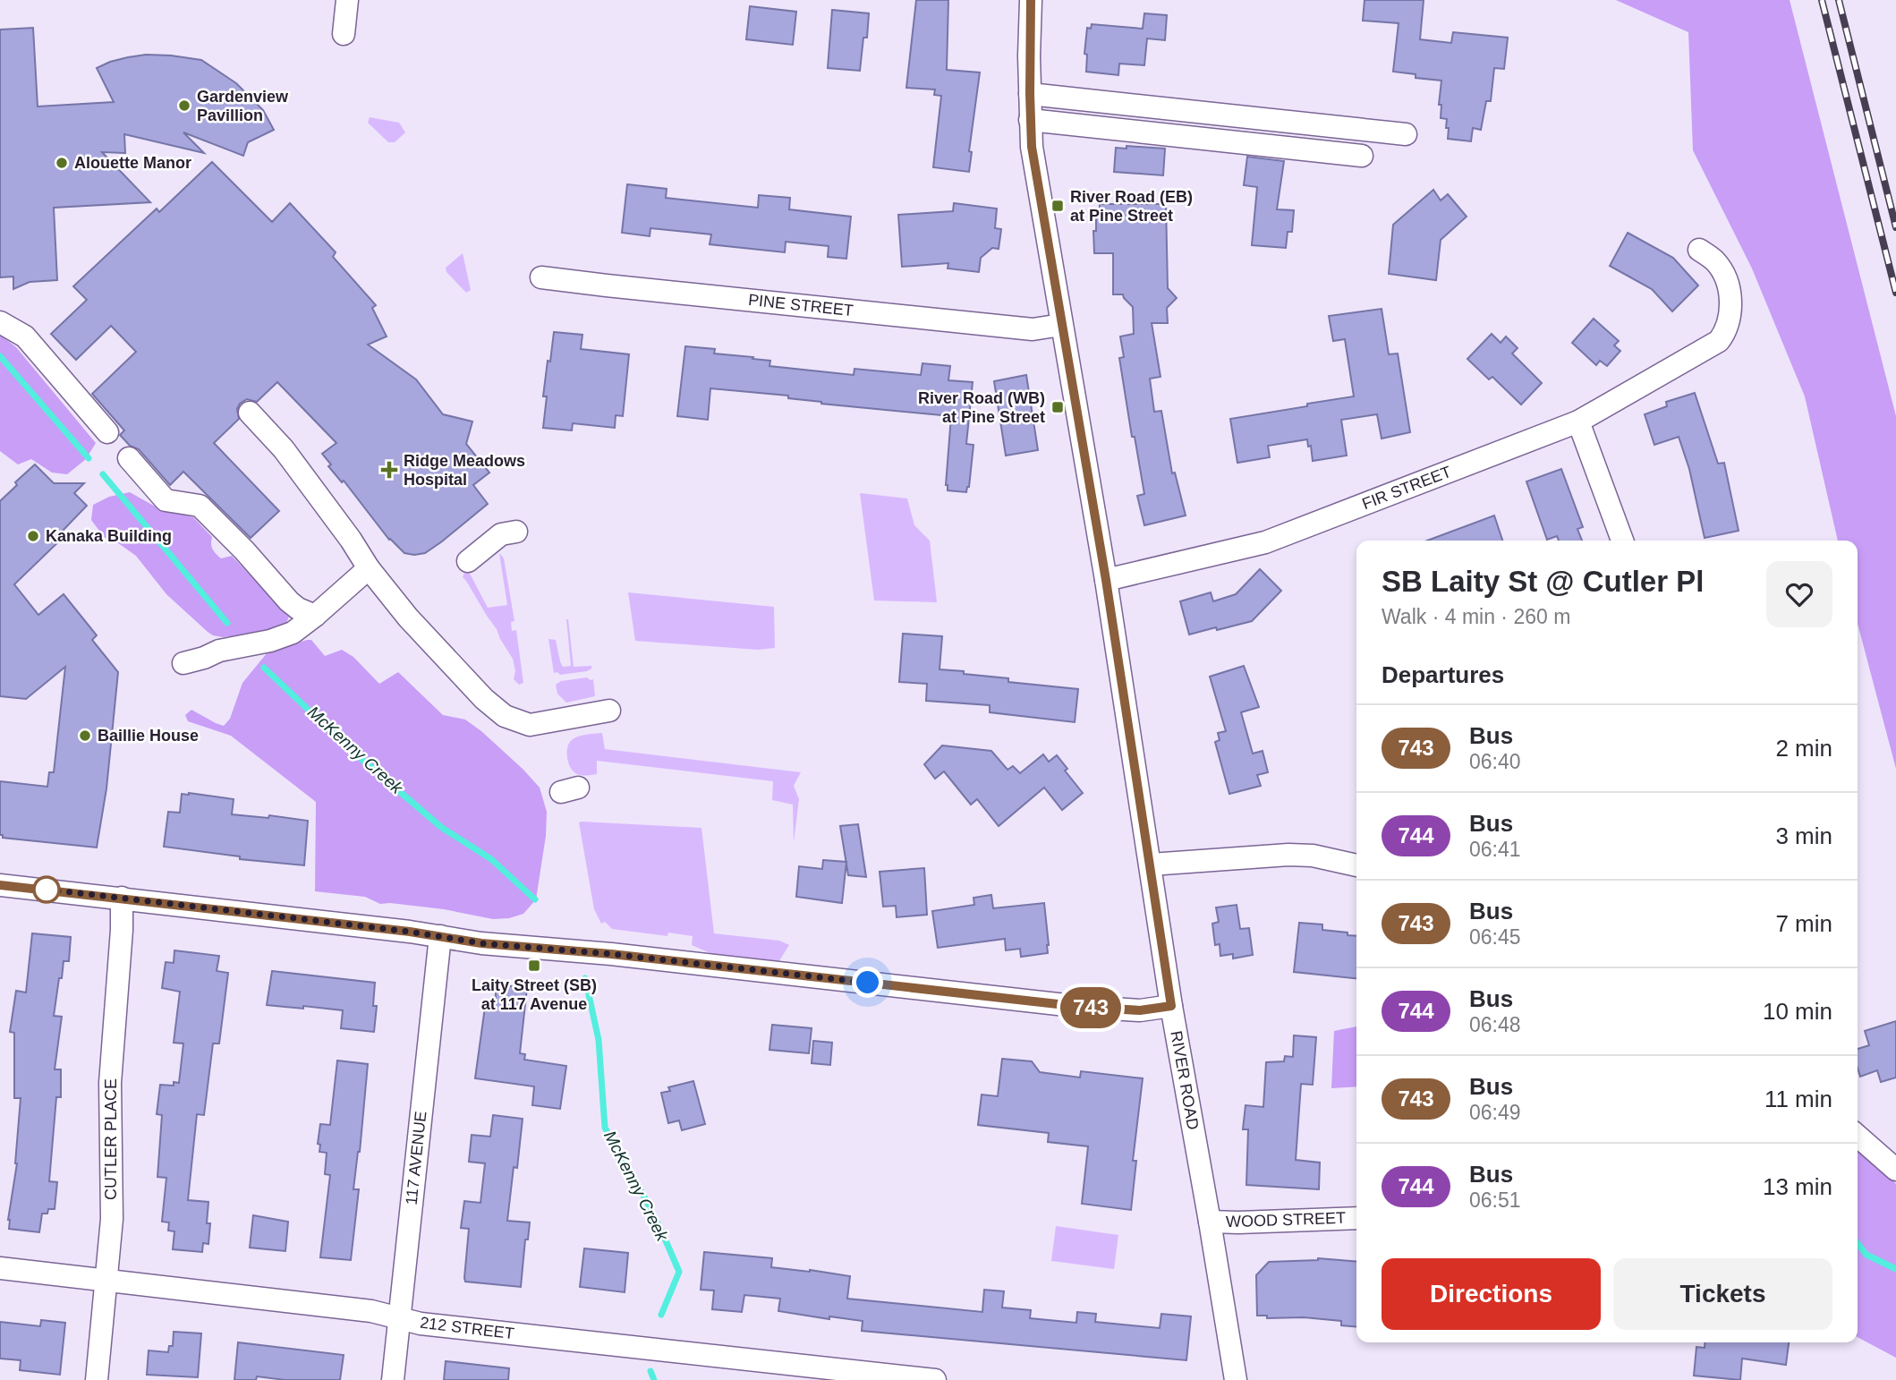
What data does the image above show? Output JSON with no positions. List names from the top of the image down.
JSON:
{
  "streets": {
    "street": [
      "PINE STREET",
      "FIR STREET",
      "RIVER ROAD",
      "CUTLER PLACE",
      "117 AVENUE",
      "WOOD STREET",
      "212 STREET"
    ]
  },
  "crossings": [
    ["PINE STREET", "RIVER ROAD"],
    ["FIR STREET", "RIVER ROAD"],
    ["RIVER ROAD", "WOOD STREET"],
    ["CUTLER PLACE", "212 STREET"],
    ["117 AVENUE", "212 STREET"]
  ],
  "water": ["McKenny Creek"],
  "places": {
    "other": [
      "Gardenview Pavillion",
      "Alouette Manor",
      "Kanaka Building",
      "Baillie House"
    ],
    "transit": ["River Road (EB) at Pine Street", "River Road (WB) at Pine Street", "Laity Street (SB) at 117 Avenue"],
    "health": ["Ridge Meadows Hospital"]
  },
  "lines": ["bus line 743"],
  "page": {
    "on_map": "743",
    "heading": [
      ["SB Laity St @ Cutler Pl", "Walk · 4 min · 260 m"],
      "Departures"
    ],
    "list": [
      {
        "mark": "743",
        "name": "Bus",
        "note": "06:40",
        "value": "2 min"
      },
      {
        "mark": "744",
        "name": "Bus",
        "note": "06:41",
        "value": "3 min"
      },
      {
        "mark": "743",
        "name": "Bus",
        "note": "06:45",
        "value": "7 min"
      },
      {
        "mark": "744",
        "name": "Bus",
        "note": "06:48",
        "value": "10 min"
      },
      {
        "mark": "743",
        "name": "Bus",
        "note": "06:49",
        "value": "11 min"
      },
      {
        "mark": "744",
        "name": "Bus",
        "note": "06:51",
        "value": "13 min"
      }
    ],
    "buttons": ["Directions", "Tickets"]
  }
}
